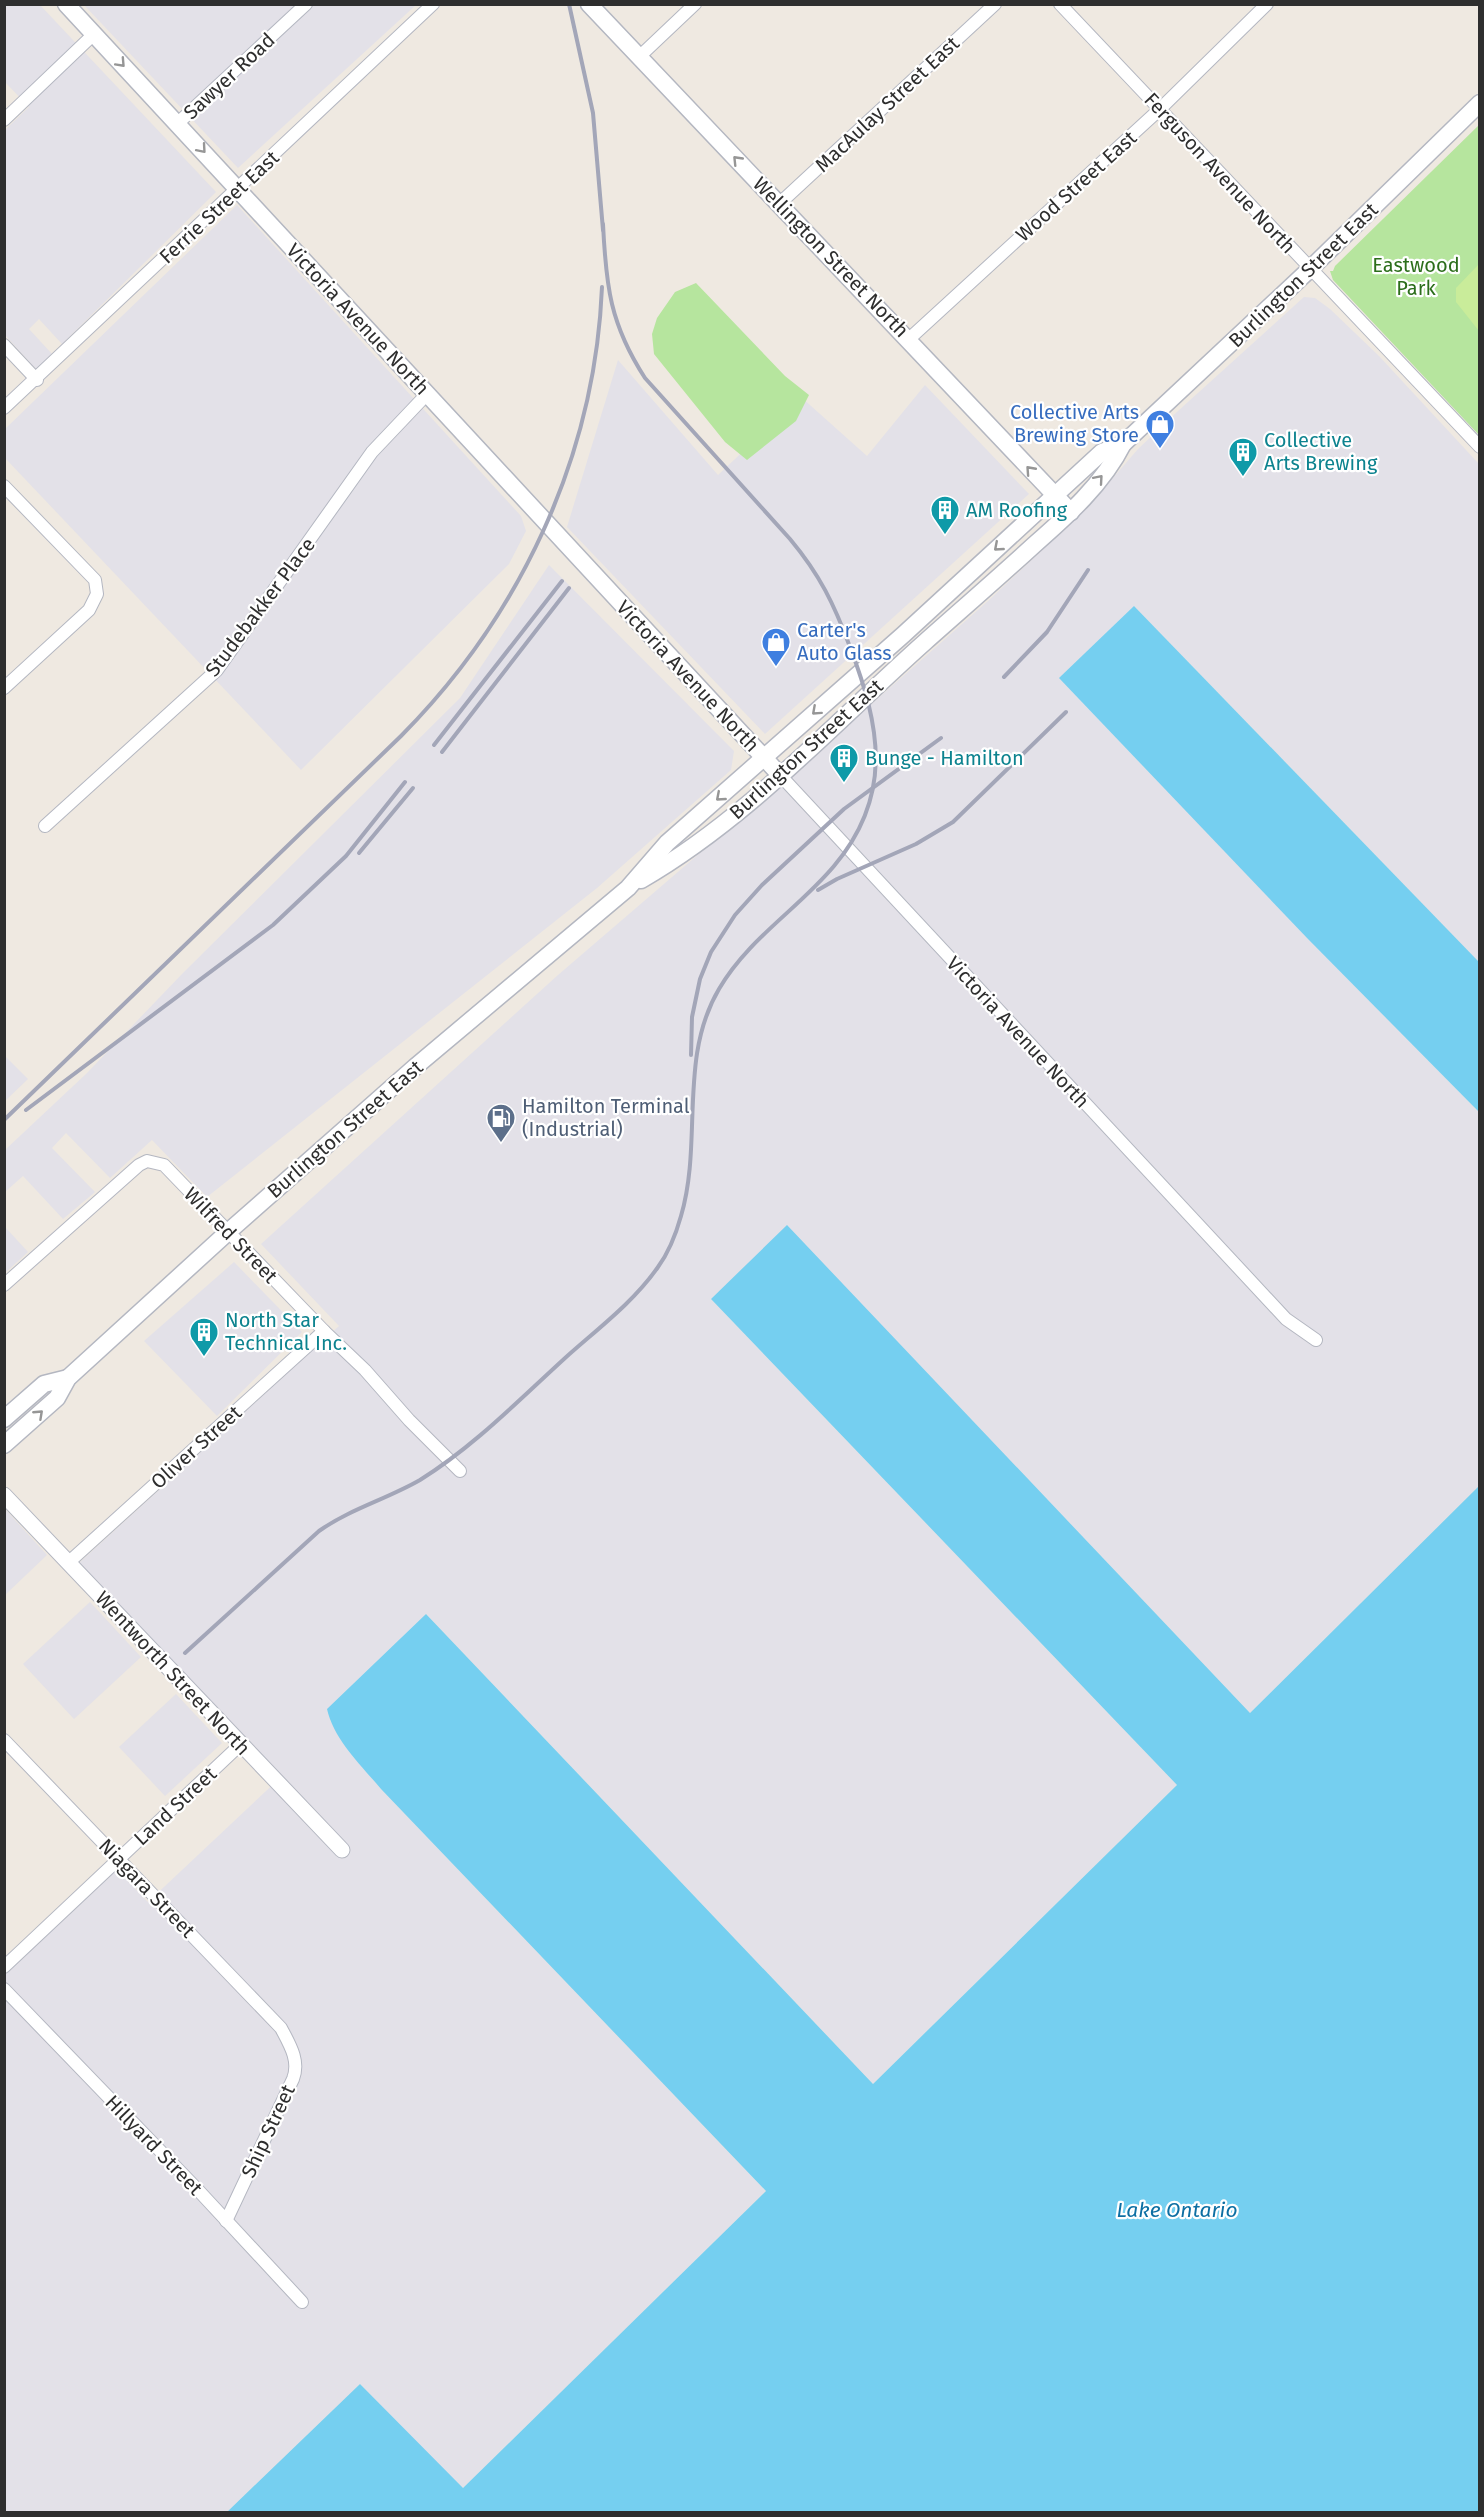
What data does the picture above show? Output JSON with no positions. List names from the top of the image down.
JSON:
{
  "streets": {
    "main road": ["Wellington Street North", "Burlington Street East", "Victoria Avenue North"],
    "street": [
      "Sawyer Road",
      "MacAulay Street East",
      "Ferguson Avenue North",
      "Wood Street East",
      "Ferrie Street East",
      "Studebakker Place",
      "Wilfred Street",
      "Oliver Street",
      "Wentworth Street North",
      "Land Street",
      "Niagara Street",
      "Ship Street",
      "Hillyard Street"
    ]
  },
  "crossings": [
    ["Sawyer Road", "Victoria Avenue North"],
    ["MacAulay Street East", "Wellington Street North"],
    ["Ferguson Avenue North", "Wood Street East"],
    ["Ferguson Avenue North", "Burlington Street East"],
    ["Wood Street East", "Wellington Street North"],
    ["Ferrie Street East", "Victoria Avenue North"],
    ["Wellington Street North", "Burlington Street East"],
    ["Burlington Street East", "Victoria Avenue North"],
    ["Burlington Street East", "Wilfred Street"],
    ["Victoria Avenue North", "Studebakker Place"],
    ["Wilfred Street", "Oliver Street"],
    ["Oliver Street", "Wentworth Street North"],
    ["Wentworth Street North", "Land Street"],
    ["Land Street", "Niagara Street"],
    ["Niagara Street", "Ship Street"],
    ["Ship Street", "Hillyard Street"]
  ],
  "one_way": ["Wellington Street North"],
  "water": ["Lake Ontario"],
  "parks": ["Eastwood Park"],
  "places": {
    "shop": ["Collective Arts Brewing Store", "Carter's Auto Glass"],
    "building": [
      "Collective Arts Brewing",
      "AM Roofing",
      "Bunge - Hamilton",
      "North Star Technical Inc."
    ],
    "fuel station": ["Hamilton Terminal (Industrial)"]
  }
}
